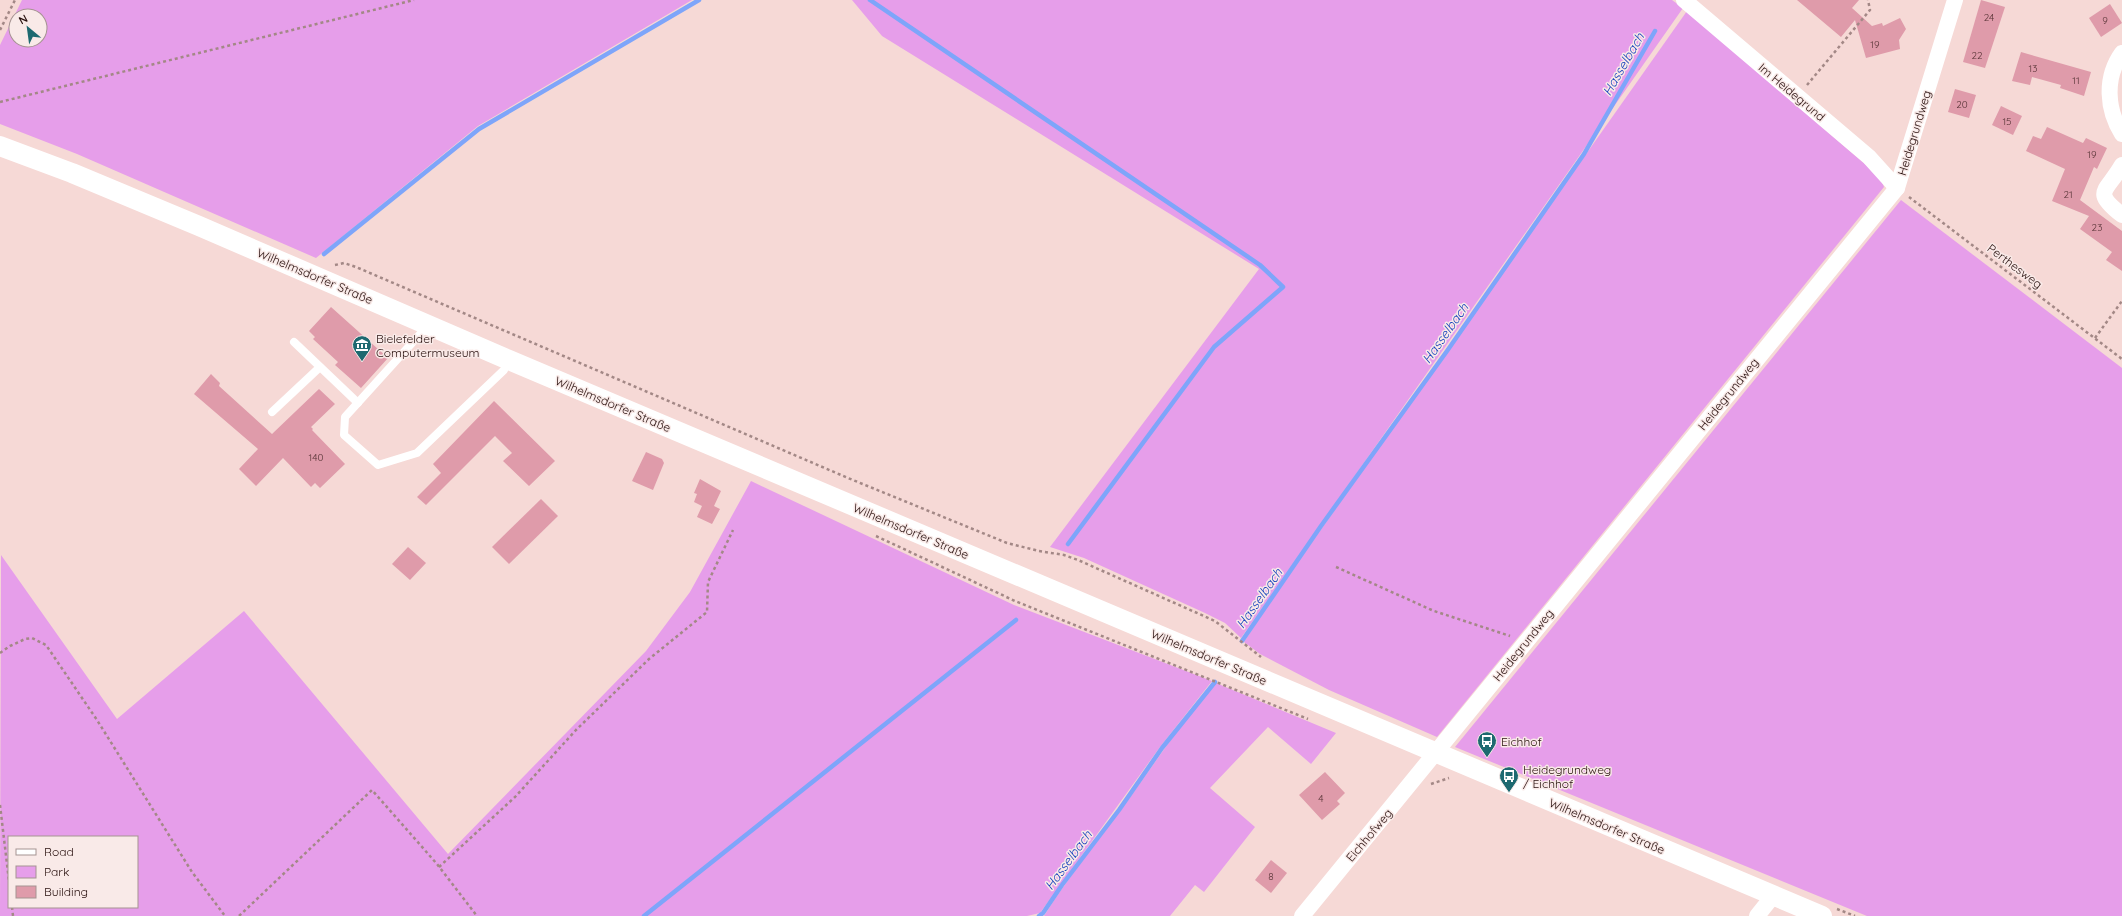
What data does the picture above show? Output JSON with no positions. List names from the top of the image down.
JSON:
{
  "streets": {
    "street": [
      "Im Heidegrund",
      "Heidegrundweg",
      "Wilhelmsdorfer Straße",
      "Eichhofweg"
    ],
    "path": ["Perthesweg"]
  },
  "crossings": [
    ["Im Heidegrund", "Heidegrundweg"],
    ["Im Heidegrund", "Perthesweg"],
    ["Heidegrundweg", "Perthesweg"],
    ["Heidegrundweg", "Wilhelmsdorfer Straße"],
    ["Heidegrundweg", "Eichhofweg"],
    ["Wilhelmsdorfer Straße", "Eichhofweg"]
  ],
  "water": ["Hasselbach"],
  "places": {
    "museum": ["Bielefelder Computermuseum"],
    "bus stop": ["Eichhof", "Heidegrundweg / Eichhof"]
  },
  "house_numbers": [
    "24",
    "9",
    "19",
    "22",
    "13",
    "11",
    "20",
    "15",
    "19",
    "21",
    "23",
    "140",
    "4",
    "8"
  ],
  "legend": ["Road", "Park", "Building"],
  "north": "top left"
}
